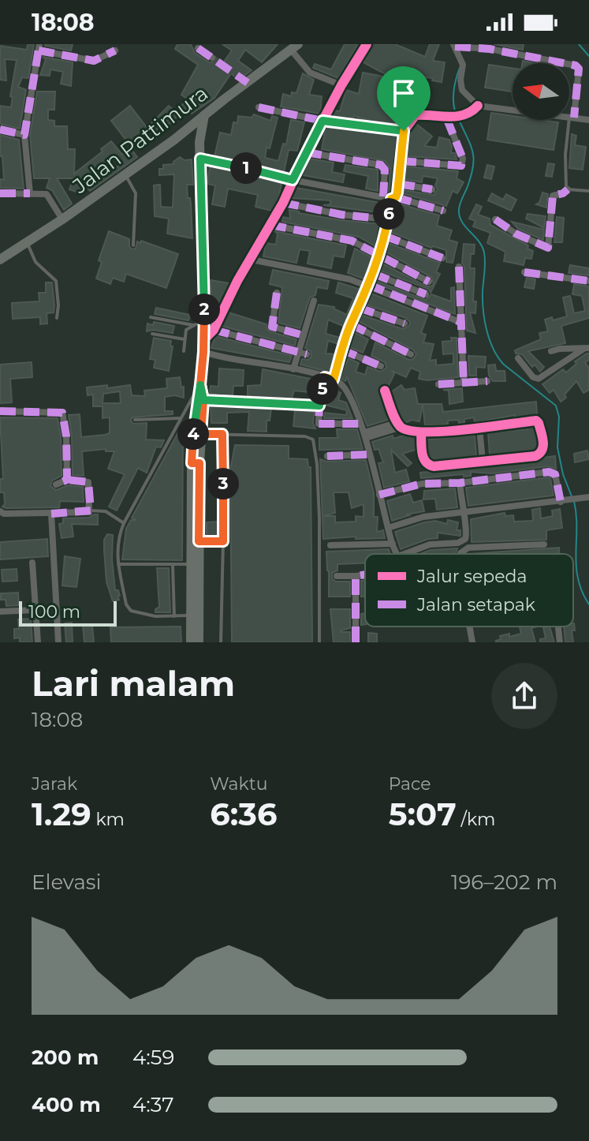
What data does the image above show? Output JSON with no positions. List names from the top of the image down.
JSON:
{
  "streets": {
    "main road": ["Jalan Pattimura"]
  },
  "legend": ["Jalur sepeda", "Jalan setapak"],
  "scale_bar": "100 m",
  "north": "left",
  "page": {
    "status": "18:08",
    "pins": [
      "1",
      "6",
      "2",
      "5",
      "4",
      "3"
    ],
    "scale": "100 m",
    "heading": ["Lari malam", "18:08"],
    "stats": [
      ["Jarak", "1.29 km"],
      ["Waktu", "6:36"],
      ["Pace", "5:07 /km"]
    ],
    "chart": ["Elevasi", "196–202 m"],
    "list": [
      {
        "name": "200 m",
        "note": "4:59"
      },
      {
        "name": "400 m",
        "note": "4:37"
      }
    ]
  }
}
